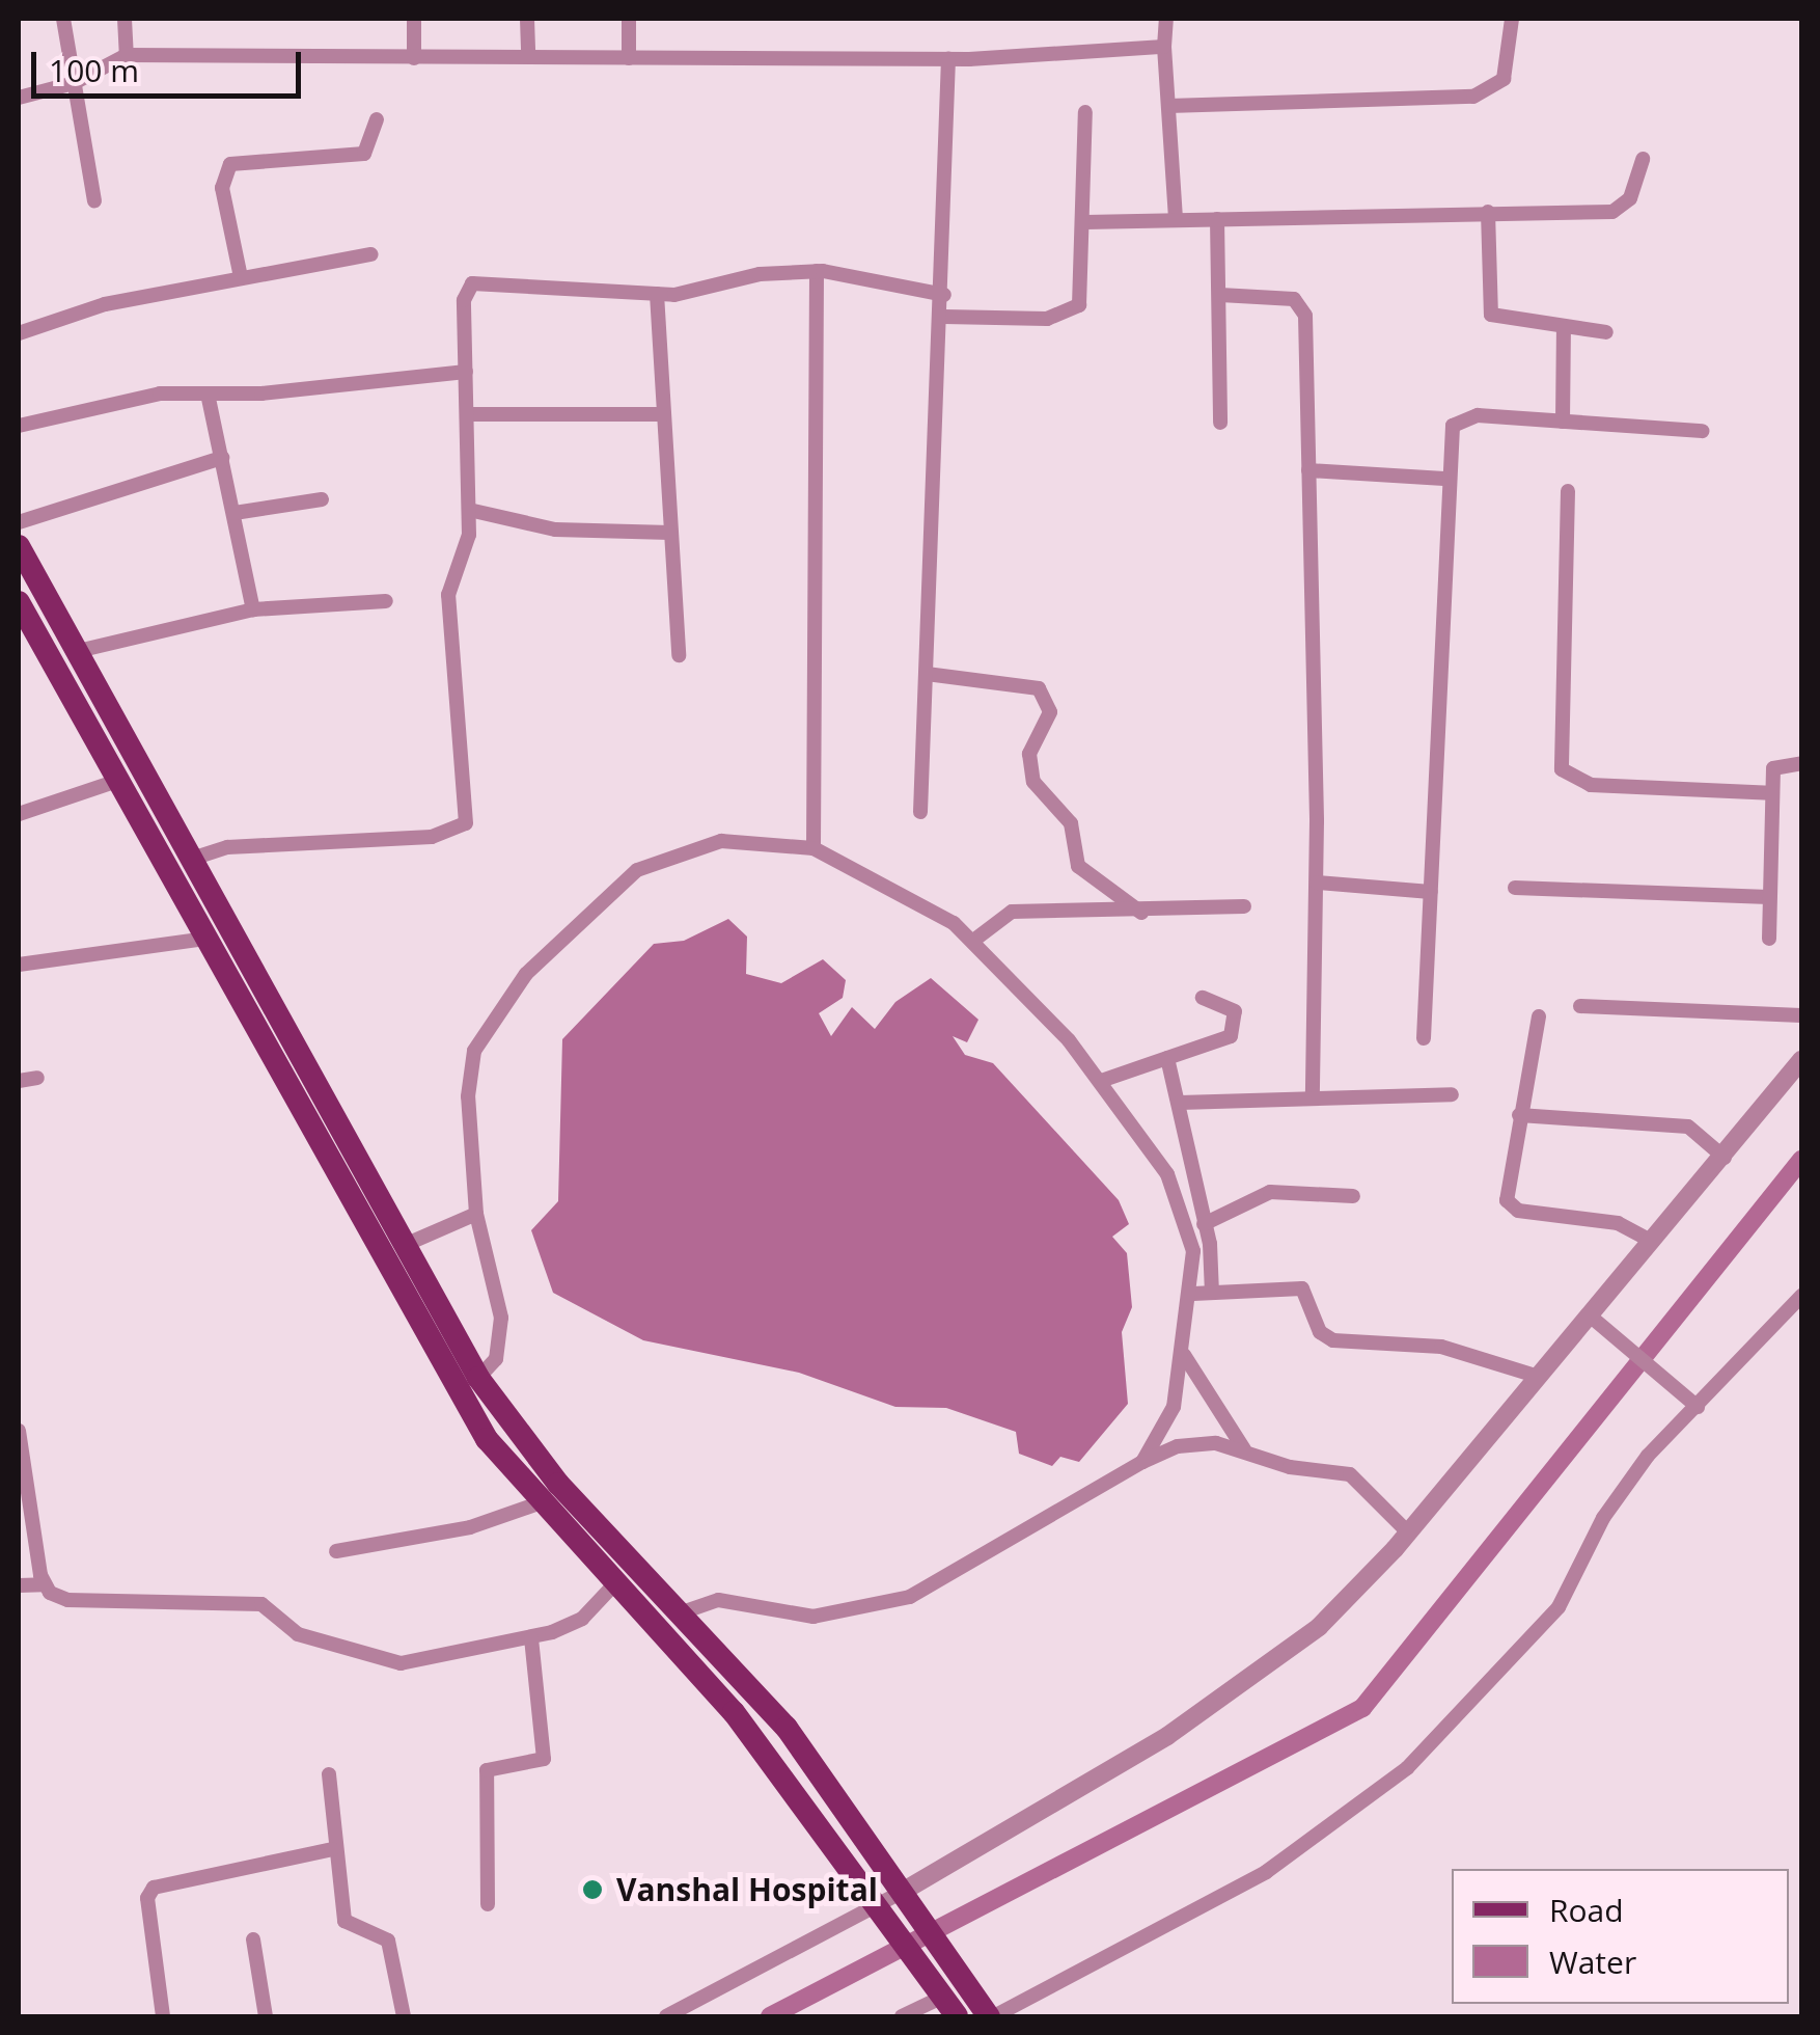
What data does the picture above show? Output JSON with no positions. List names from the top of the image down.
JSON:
{
  "places": ["Vanshal Hospital"],
  "legend": ["Road", "Water"],
  "scale_bar": "100 m"
}
